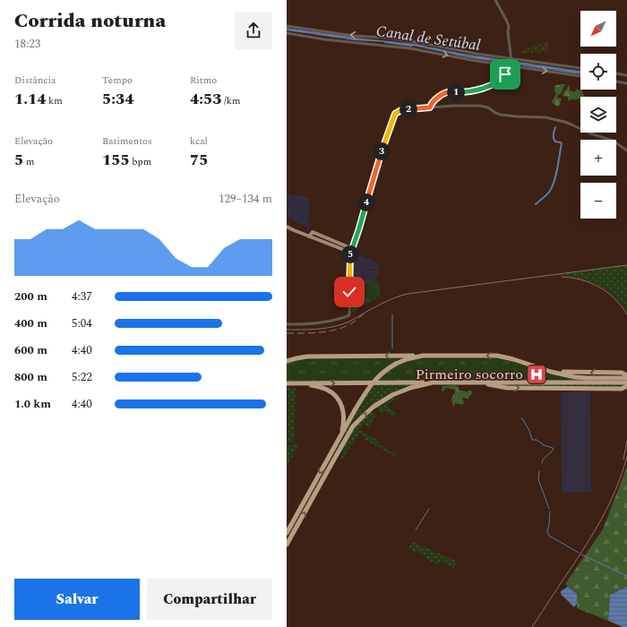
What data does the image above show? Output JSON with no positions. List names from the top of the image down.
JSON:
{
  "water": ["Canal de Setúbal"],
  "places": {
    "hospital": ["Pirmeiro socorro"]
  },
  "north": "bottom left",
  "page": {
    "heading": ["Corrida noturna", "18:23"],
    "map_buttons": ["+", "−"],
    "stats": [
      ["Distância", "1.14 km"],
      ["Tempo", "5:34"],
      ["Ritmo", "4:53 /km"],
      ["Elevação", "5 m"],
      ["Batimentos", "155 bpm"],
      ["kcal", "75"]
    ],
    "pins": [
      "1",
      "2",
      "3",
      "4",
      "5"
    ],
    "chart": ["Elevação", "129–134 m"],
    "list": [
      {
        "name": "200 m",
        "note": "4:37"
      },
      {
        "name": "400 m",
        "note": "5:04"
      },
      {
        "name": "600 m",
        "note": "4:40"
      },
      {
        "name": "800 m",
        "note": "5:22"
      },
      {
        "name": "1.0 km",
        "note": "4:40"
      }
    ],
    "buttons": ["Salvar", "Compartilhar"]
  }
}
